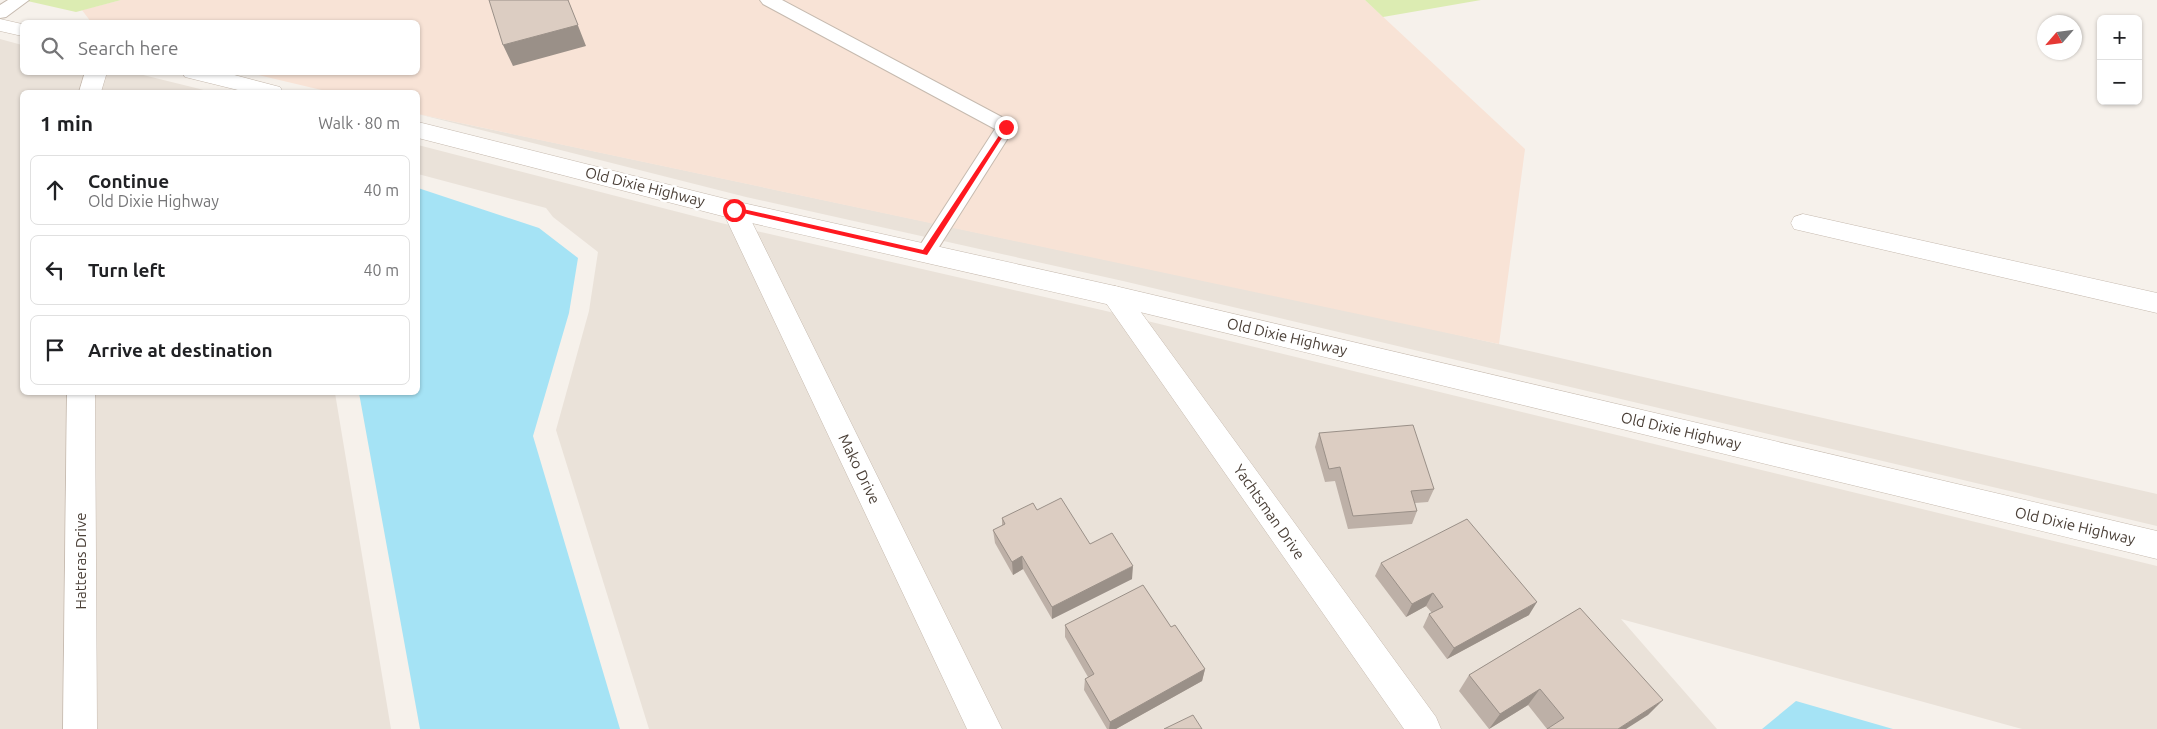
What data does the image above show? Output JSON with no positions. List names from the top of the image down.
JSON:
{
  "streets": {
    "street": [
      "Old Dixie Highway",
      "Mako Drive",
      "Yachtsman Drive",
      "Hatteras Drive"
    ]
  },
  "crossings": [
    ["Old Dixie Highway", "Mako Drive"],
    ["Old Dixie Highway", "Yachtsman Drive"]
  ],
  "north": "bottom left",
  "page": {
    "map_buttons": ["+", "−"],
    "search": "Search here",
    "heading": ["1 min", "Walk · 80 m"],
    "list": [
      ["Continue", "Old Dixie Highway", "40 m"],
      ["Turn left", "40 m"],
      "Arrive at destination"
    ]
  }
}
